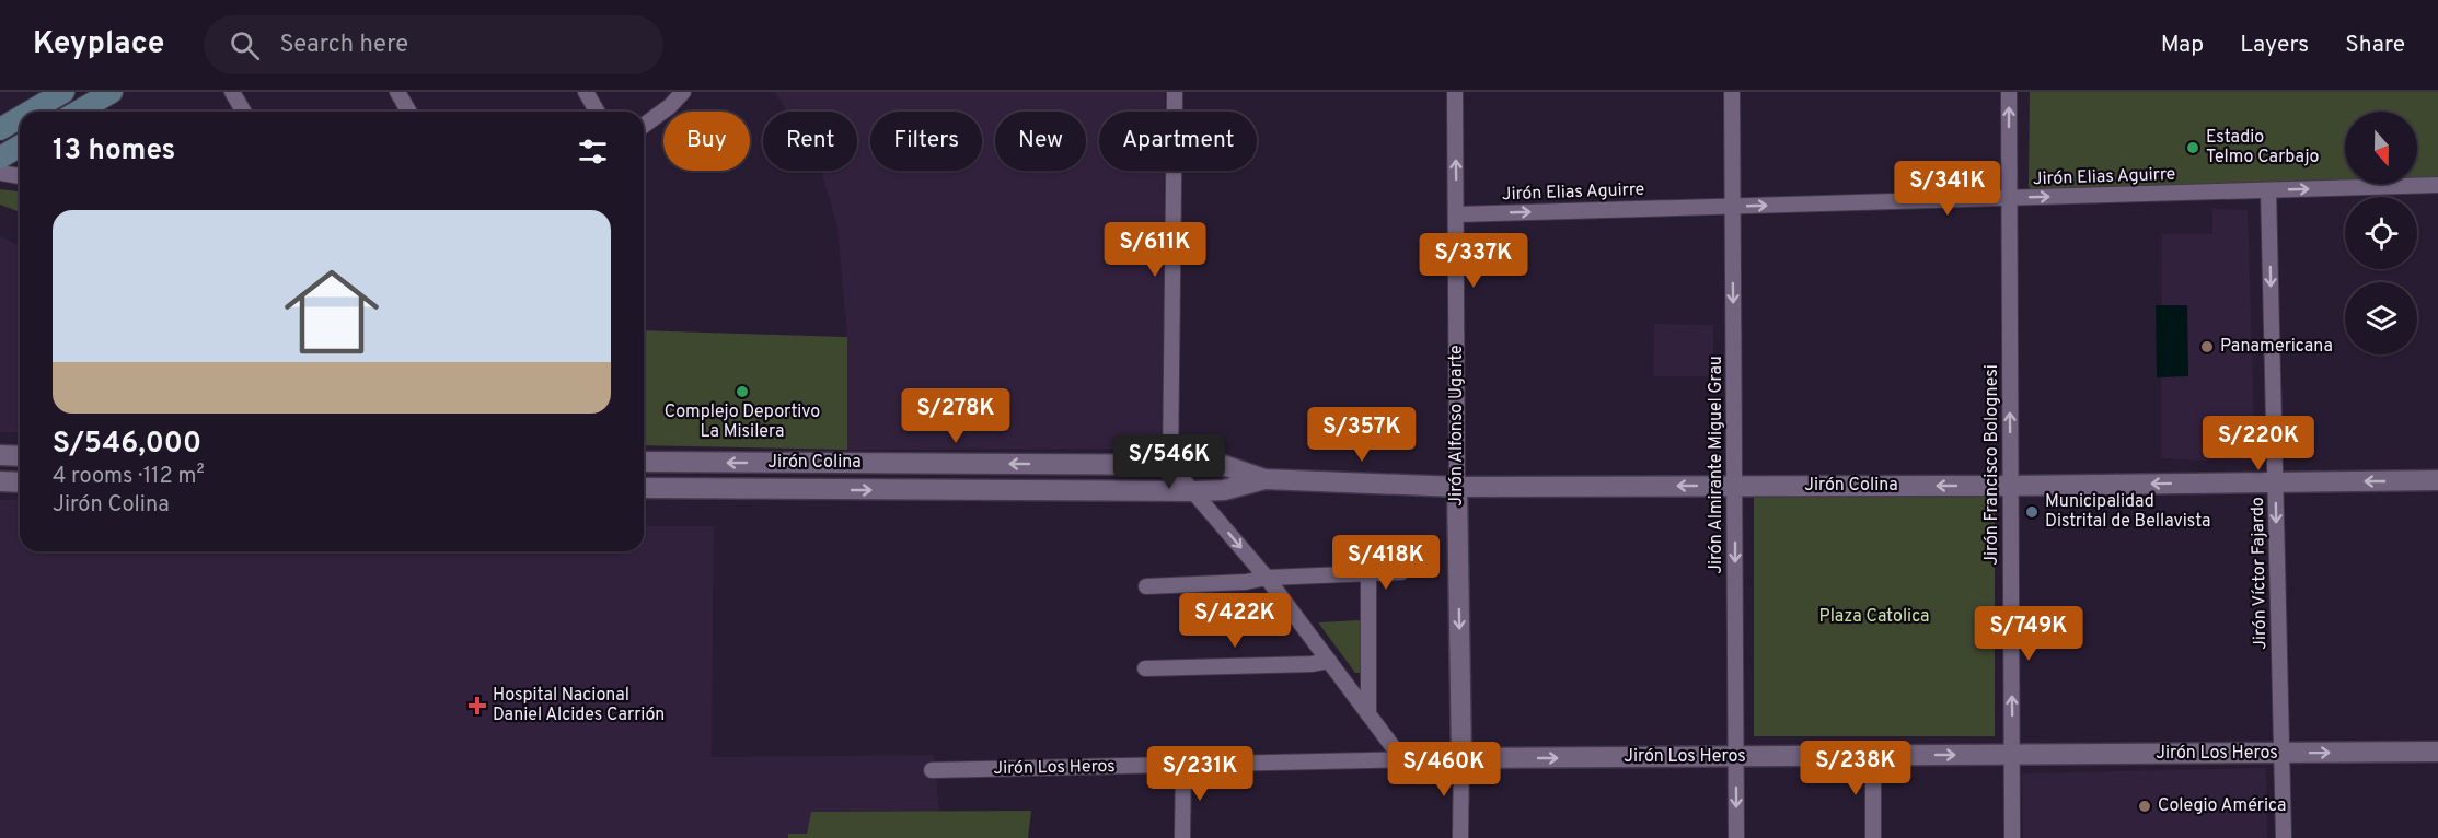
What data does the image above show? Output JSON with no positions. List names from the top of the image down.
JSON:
{
  "streets": {
    "street": [
      "Jirón Elias Aguirre",
      "Jirón Alfonso Ugarte",
      "Jirón Colina",
      "Jirón Almirante Miguel Grau",
      "Jirón Francisco Bolognesi",
      "Jirón Víctor Fajardo",
      "Jirón Los Heros"
    ]
  },
  "crossings": [
    ["Jirón Elias Aguirre", "Jirón Alfonso Ugarte"],
    ["Jirón Elias Aguirre", "Jirón Almirante Miguel Grau"],
    ["Jirón Elias Aguirre", "Jirón Francisco Bolognesi"],
    ["Jirón Elias Aguirre", "Jirón Víctor Fajardo"],
    ["Jirón Alfonso Ugarte", "Jirón Colina"],
    ["Jirón Alfonso Ugarte", "Jirón Los Heros"],
    ["Jirón Colina", "Jirón Almirante Miguel Grau"],
    ["Jirón Colina", "Jirón Francisco Bolognesi"],
    ["Jirón Colina", "Jirón Víctor Fajardo"],
    ["Jirón Almirante Miguel Grau", "Jirón Los Heros"],
    ["Jirón Francisco Bolognesi", "Jirón Los Heros"],
    ["Jirón Víctor Fajardo", "Jirón Los Heros"]
  ],
  "one_way": [
    "Jirón Elias Aguirre",
    "Jirón Colina",
    "Jirón Almirante Miguel Grau",
    "Jirón Francisco Bolognesi",
    "Jirón Víctor Fajardo",
    "Jirón Los Heros"
  ],
  "parks": ["Plaza Catolica"],
  "places": {
    "other": [
      "Estadio Telmo Carbajo",
      "Panamericana",
      "Complejo Deportivo La Misilera",
      "Municipalidad Distrital de Bellavista",
      "Colegio América"
    ],
    "health": ["Hospital Nacional Daniel Alcides Carrión"]
  },
  "north": "bottom",
  "page": {
    "header": "Keyplace",
    "search": "Search here",
    "nav": ["Map", "Layers", "Share"],
    "chip": [
      "Buy",
      "Rent",
      "Filters",
      "New",
      "Apartment"
    ],
    "heading": "13 homes",
    "price": [
      "S/341K",
      "S/611K",
      "S/337K",
      "S/278K",
      "S/357K",
      "S/220K",
      "S/546K",
      "S/418K",
      "S/422K",
      "S/749K",
      "S/238K",
      "S/460K",
      "S/231K"
    ],
    "list": [
      {
        "name": "S/546,000",
        "note": "4 rooms · 112 m² · Jirón Colina"
      }
    ]
  }
}
